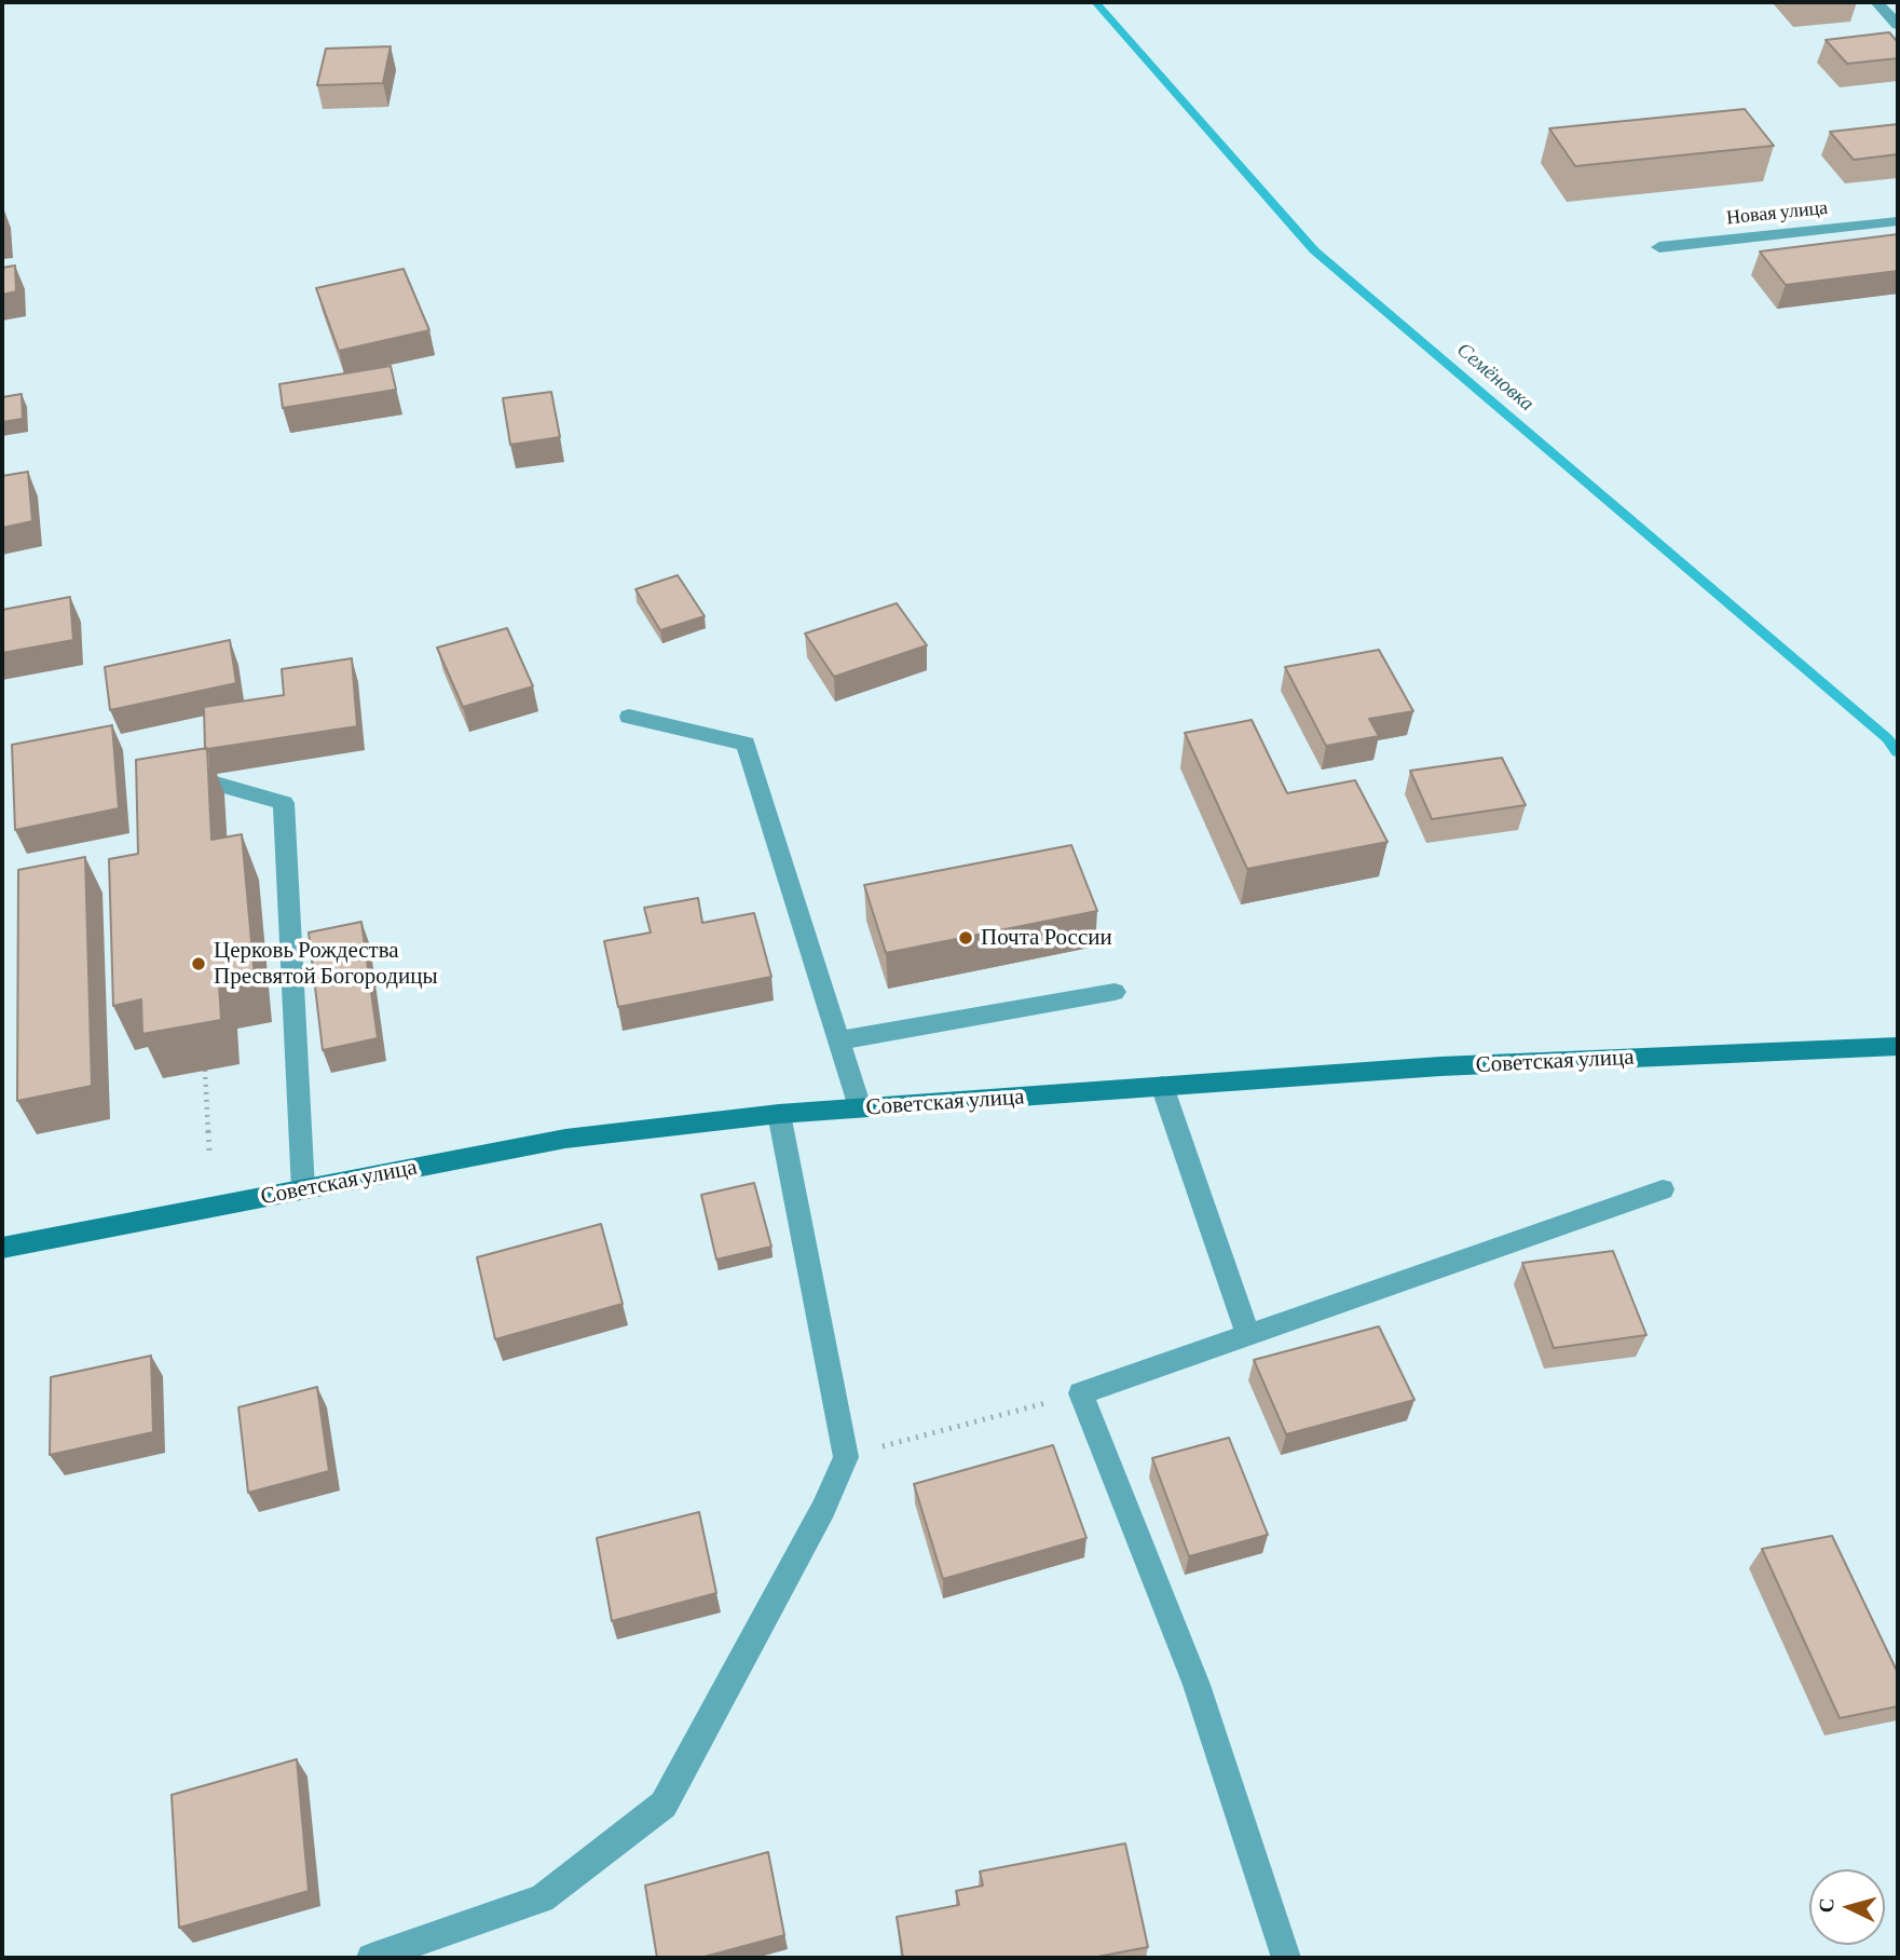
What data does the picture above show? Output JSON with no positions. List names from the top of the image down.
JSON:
{
  "streets": {
    "main road": ["Советская улица"],
    "street": ["Новая улица"]
  },
  "water": ["Семёновка"],
  "places": ["Почта России", "Церковь Рождества Пресвятой Богородицы"],
  "north": "left"
}
